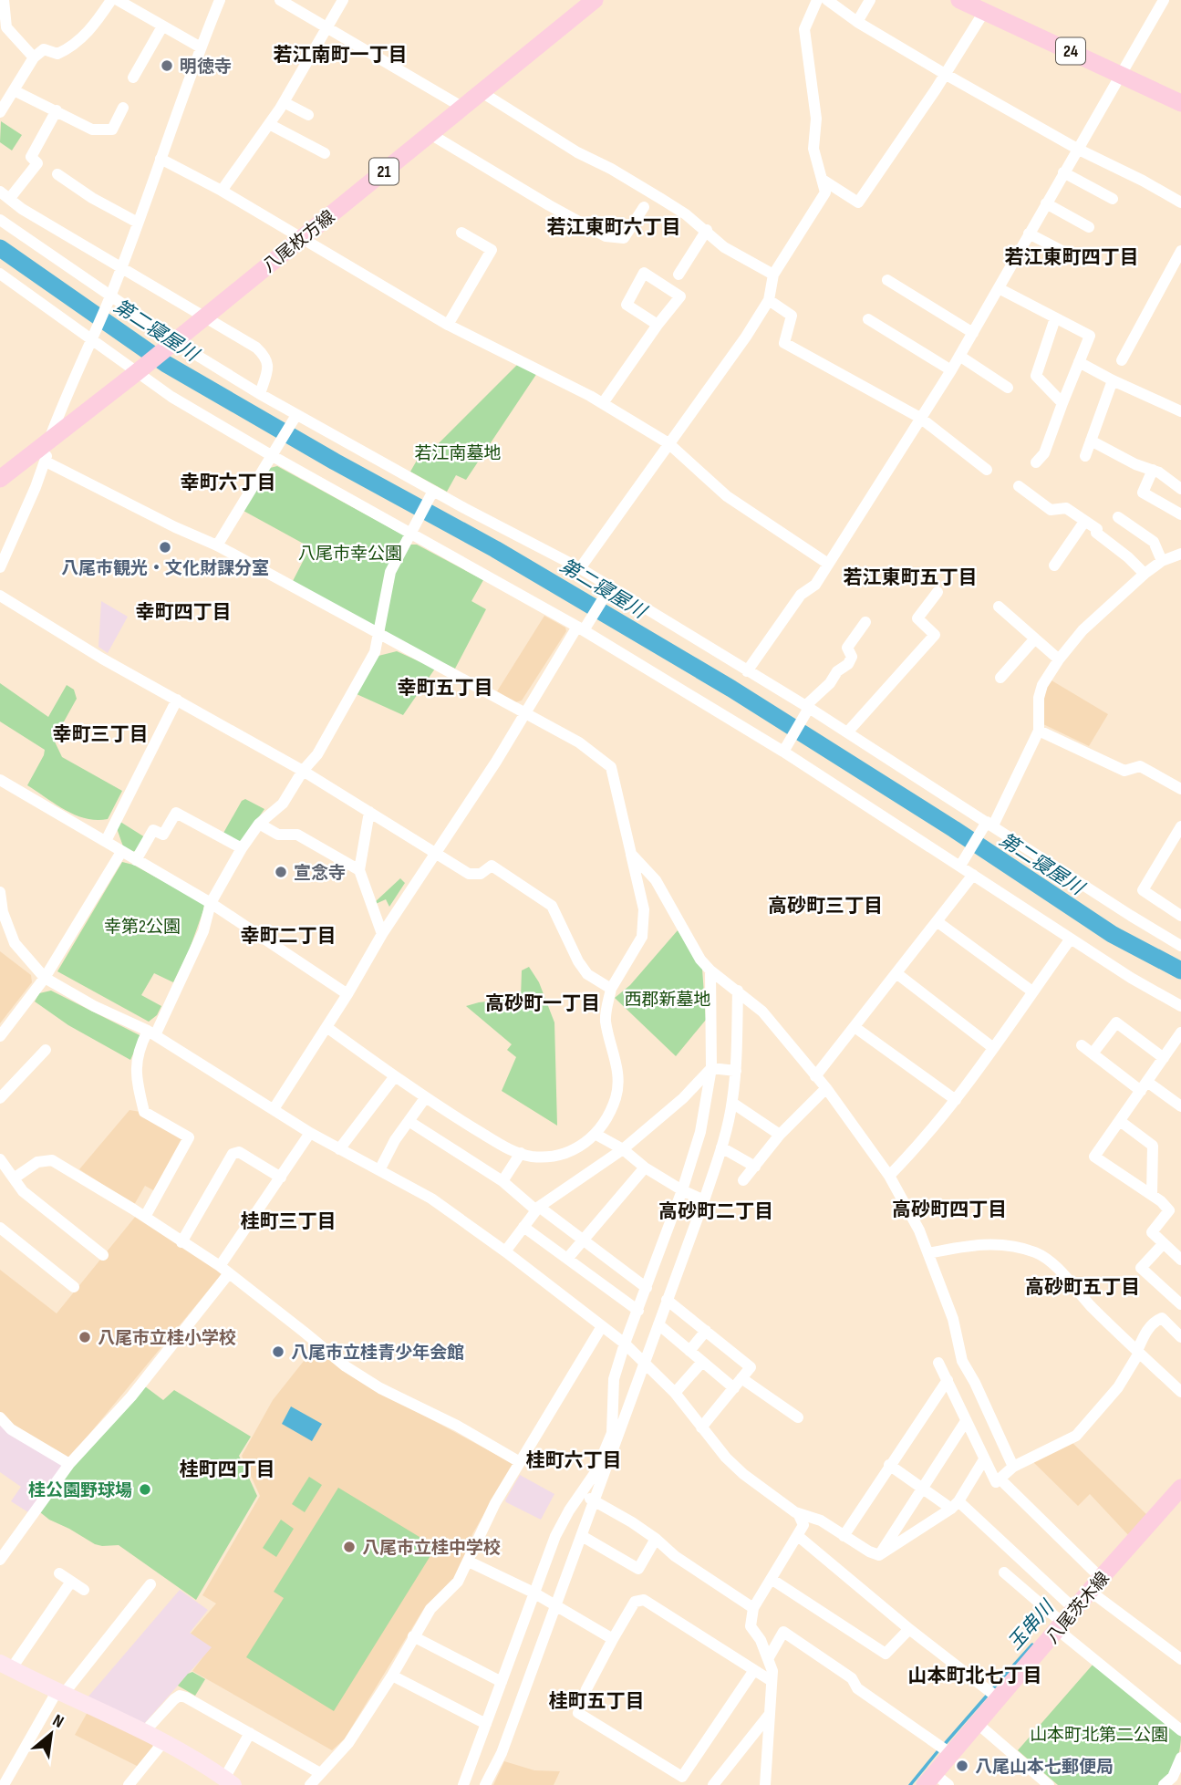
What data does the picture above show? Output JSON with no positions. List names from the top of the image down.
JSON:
{
  "streets": {
    "main road": [
      "24",
      "21",
      "八尾枚方線",
      "八尾茨木線"
    ]
  },
  "districts": [
    "若江南町一丁目",
    "若江東町六丁目",
    "若江東町四丁目",
    "幸町六丁目",
    "若江東町五丁目",
    "幸町四丁目",
    "幸町五丁目",
    "幸町三丁目",
    "高砂町三丁目",
    "幸町二丁目",
    "高砂町一丁目",
    "高砂町四丁目",
    "高砂町二丁目",
    "桂町三丁目",
    "高砂町五丁目",
    "桂町六丁目",
    "桂町四丁目",
    "山本町北七丁目",
    "桂町五丁目"
  ],
  "water": ["第二寝屋川", "玉串川"],
  "parks": [
    "若江南墓地",
    "八尾市幸公園",
    "幸第2公園",
    "西郡新墓地",
    "山本町北第二公園"
  ],
  "places": [
    "明徳寺",
    "八尾市観光・文化財課分室",
    "宣念寺",
    "八尾市立桂小学校",
    "八尾市立桂青少年会館",
    "桂公園野球場",
    "八尾市立桂中学校",
    "八尾山本七郵便局"
  ],
  "north": "top right"
}
